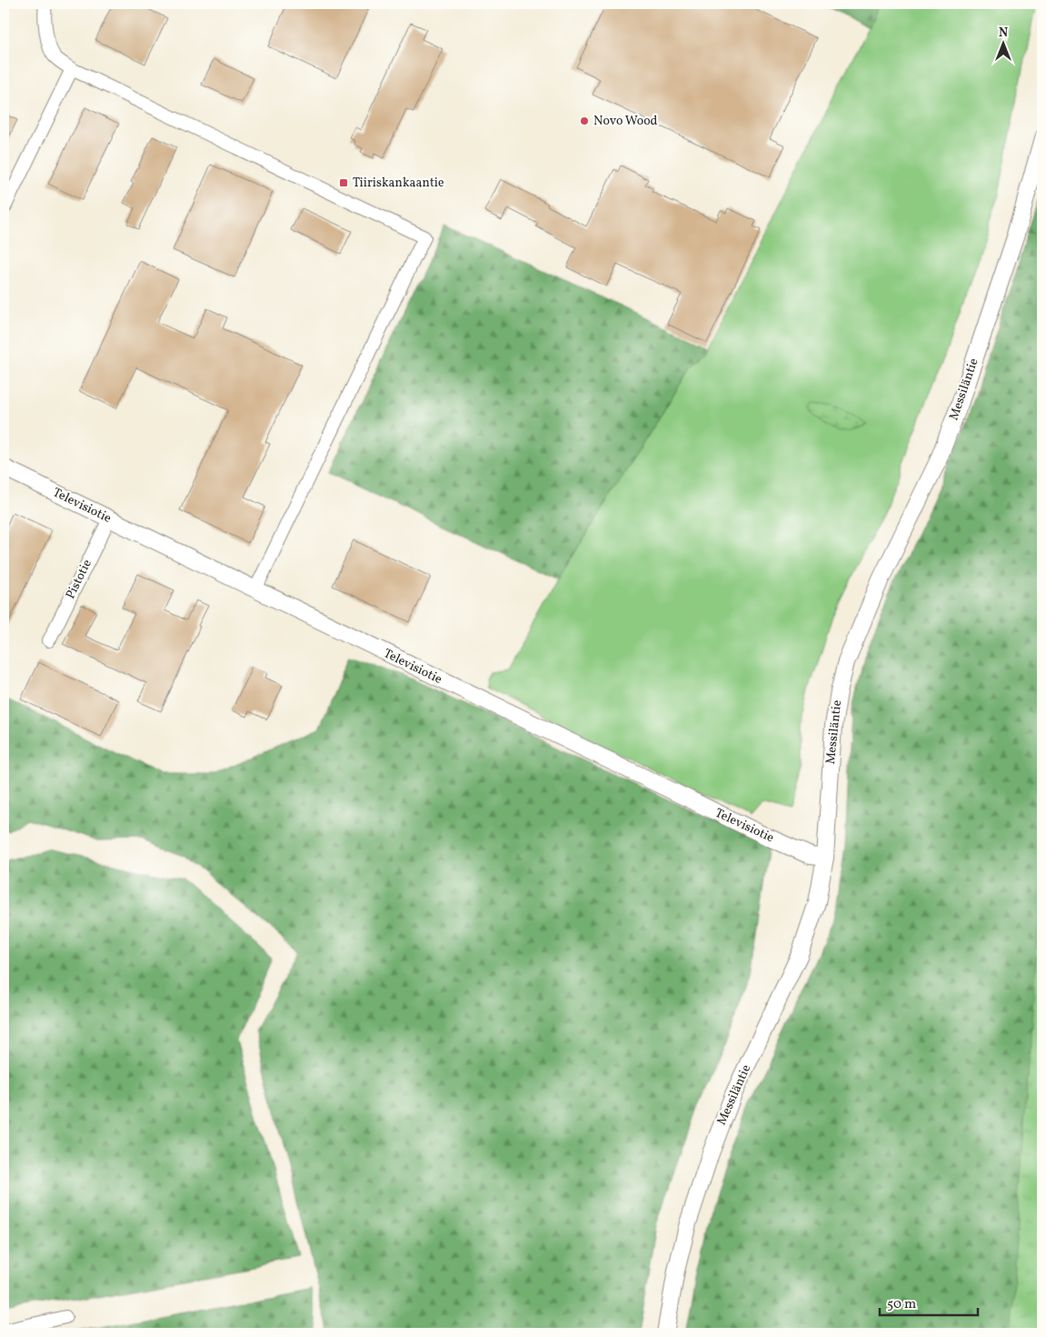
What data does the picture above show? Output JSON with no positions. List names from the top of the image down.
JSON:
{
  "streets": {
    "street": ["Messiläntie", "Televisiotie", "Pistotie"]
  },
  "crossings": [
    ["Messiläntie", "Televisiotie"],
    ["Televisiotie", "Pistotie"]
  ],
  "places": {
    "other": ["Novo Wood"],
    "transit": ["Tiiriskankaantie"]
  },
  "scale_bar": "50 m",
  "north": "top"
}
